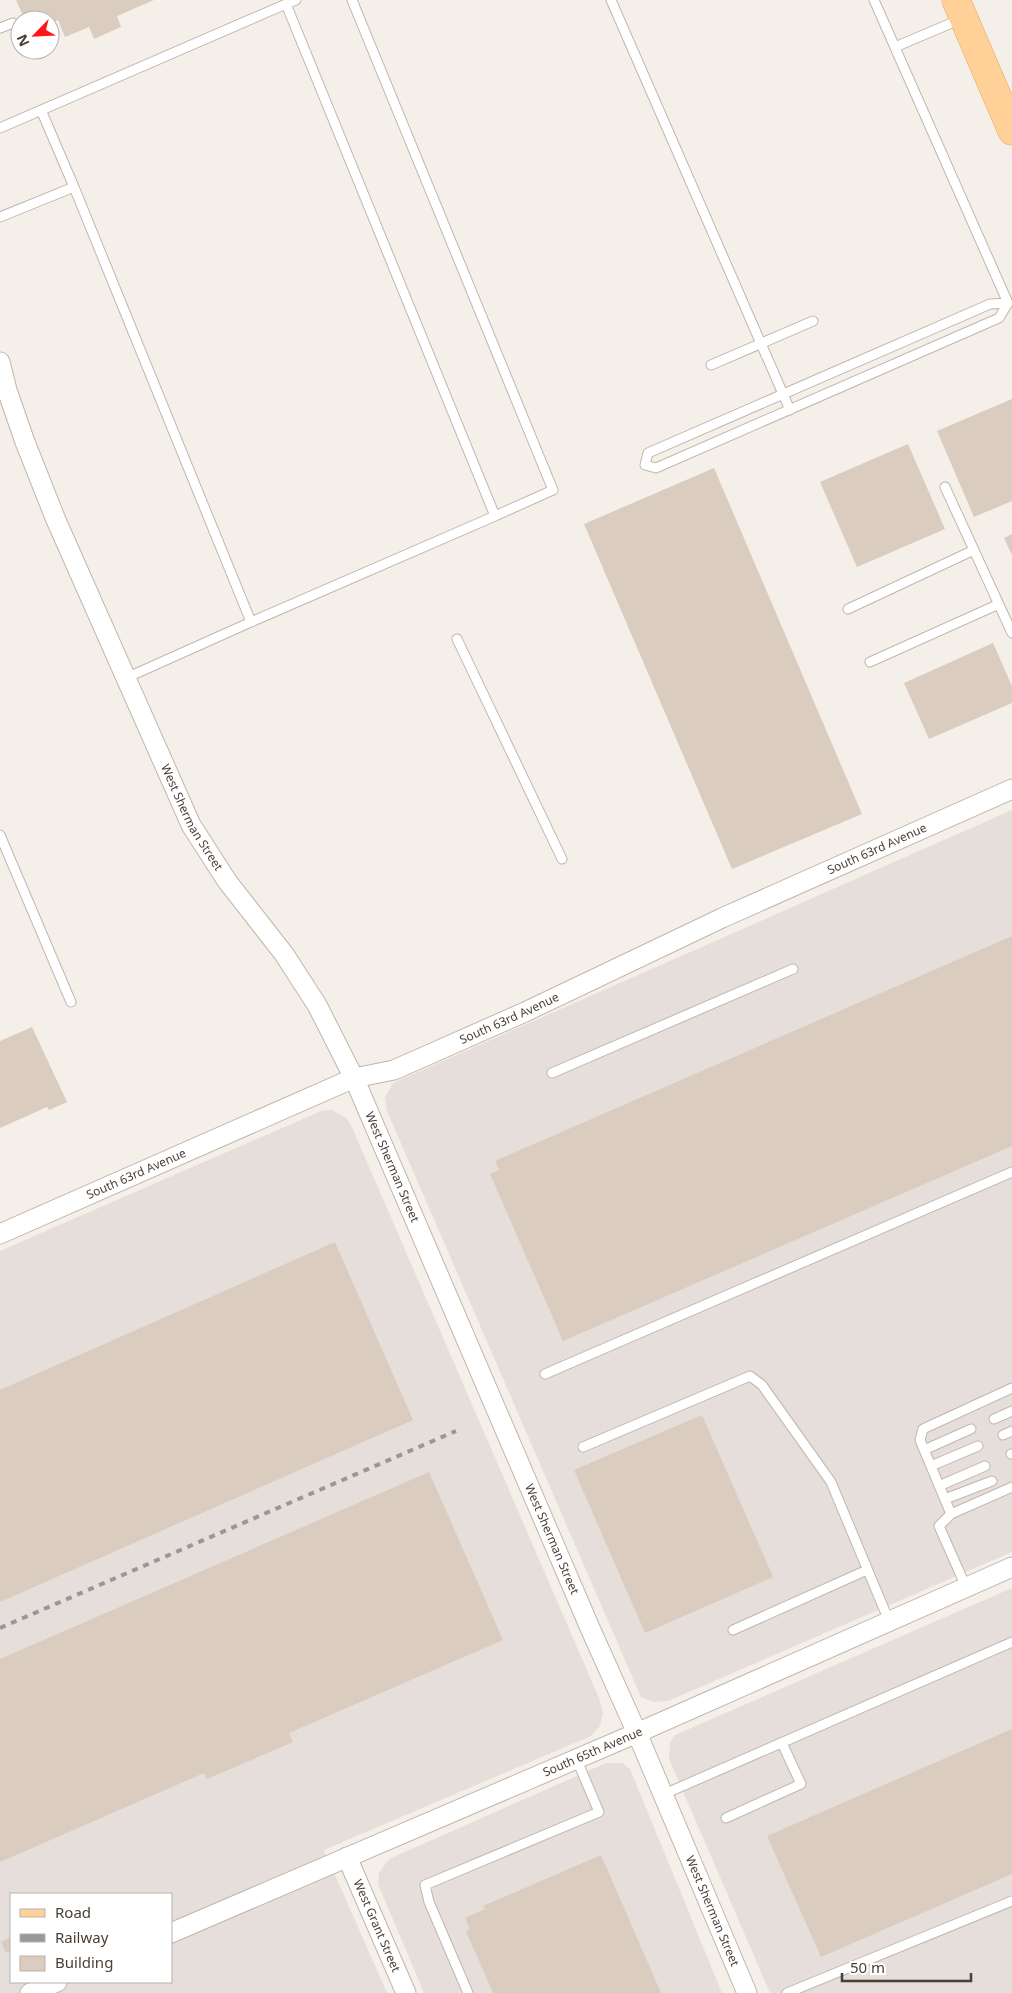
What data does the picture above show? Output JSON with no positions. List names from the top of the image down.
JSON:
{
  "streets": {
    "street": [
      "West Sherman Street",
      "South 63rd Avenue",
      "South 65th Avenue",
      "West Grant Street"
    ]
  },
  "crossings": [
    ["West Sherman Street", "South 63rd Avenue"],
    ["West Sherman Street", "South 65th Avenue"],
    ["South 65th Avenue", "West Grant Street"]
  ],
  "legend": ["Road", "Railway", "Building"],
  "scale_bar": "50 m",
  "north": "bottom left"
}
